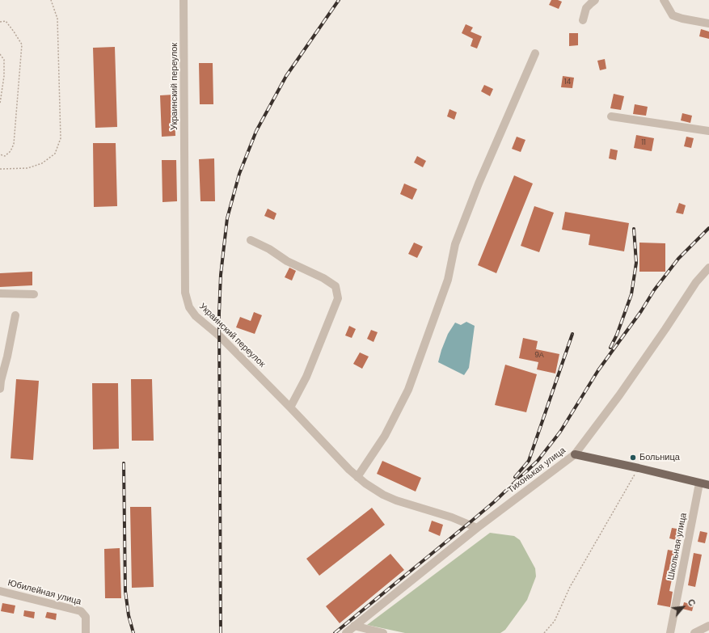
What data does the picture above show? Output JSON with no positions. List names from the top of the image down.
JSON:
{
  "streets": {
    "street": [
      "Украинский переулок",
      "Тихонькая улица",
      "Школьная улица",
      "Юбилейная улица"
    ]
  },
  "crossings": [
    ["Украинский переулок", "Тихонькая улица"]
  ],
  "places": ["Больница"],
  "house_numbers": ["14", "11", "9А"],
  "north": "top right"
}
